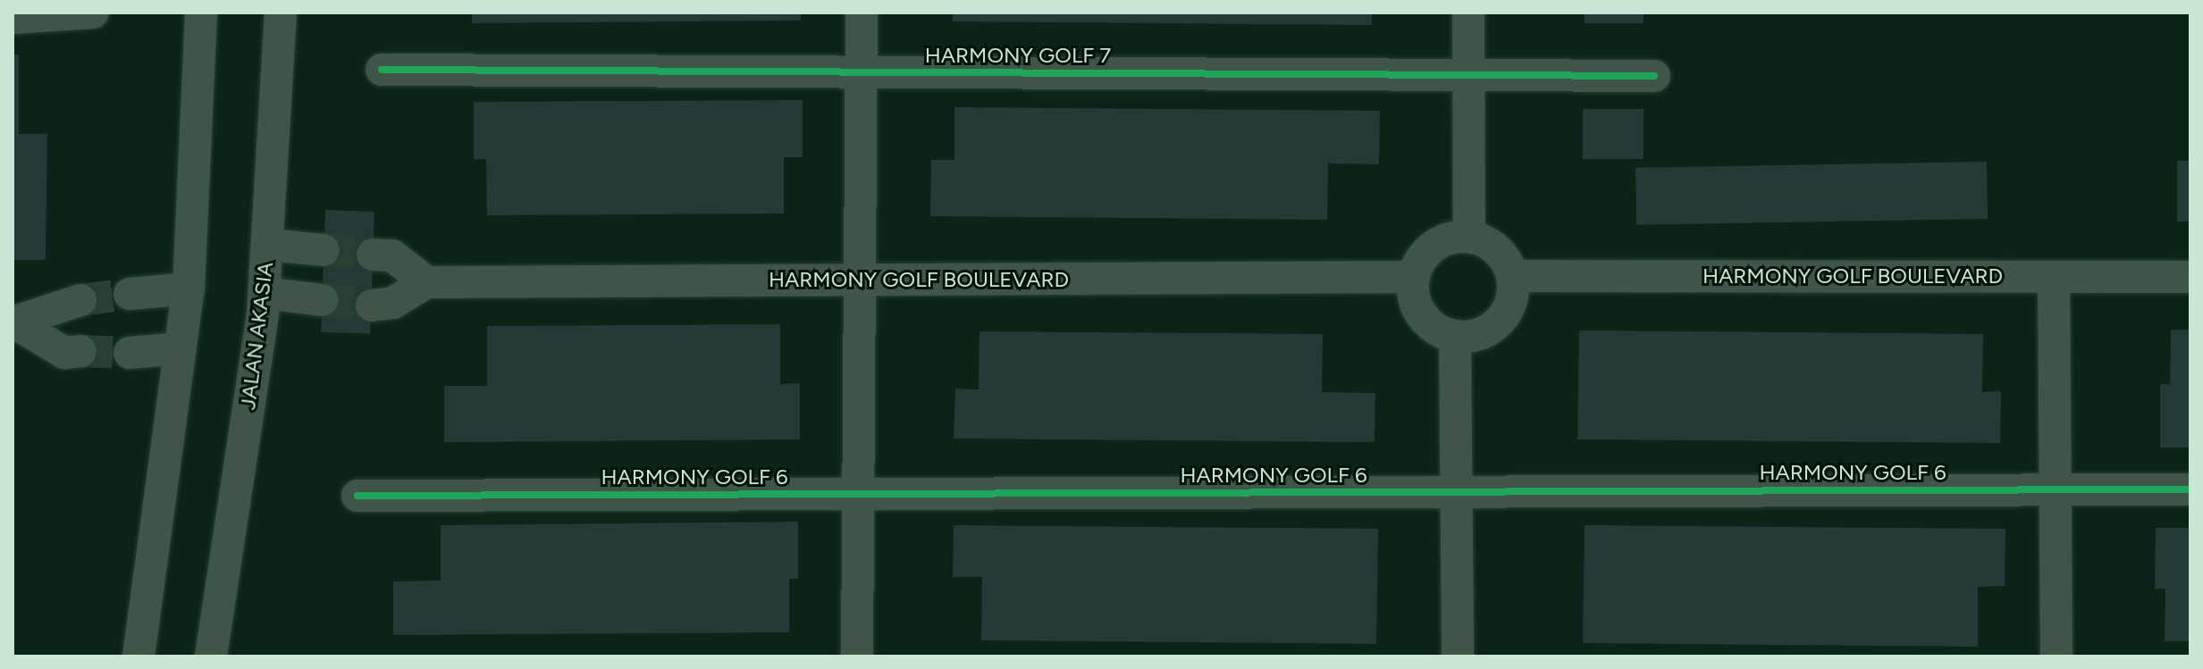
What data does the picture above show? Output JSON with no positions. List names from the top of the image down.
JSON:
{
  "streets": {
    "street": [
      "HARMONY GOLF 7",
      "HARMONY GOLF BOULEVARD",
      "JALAN AKASIA",
      "HARMONY GOLF 6"
    ]
  }
}
